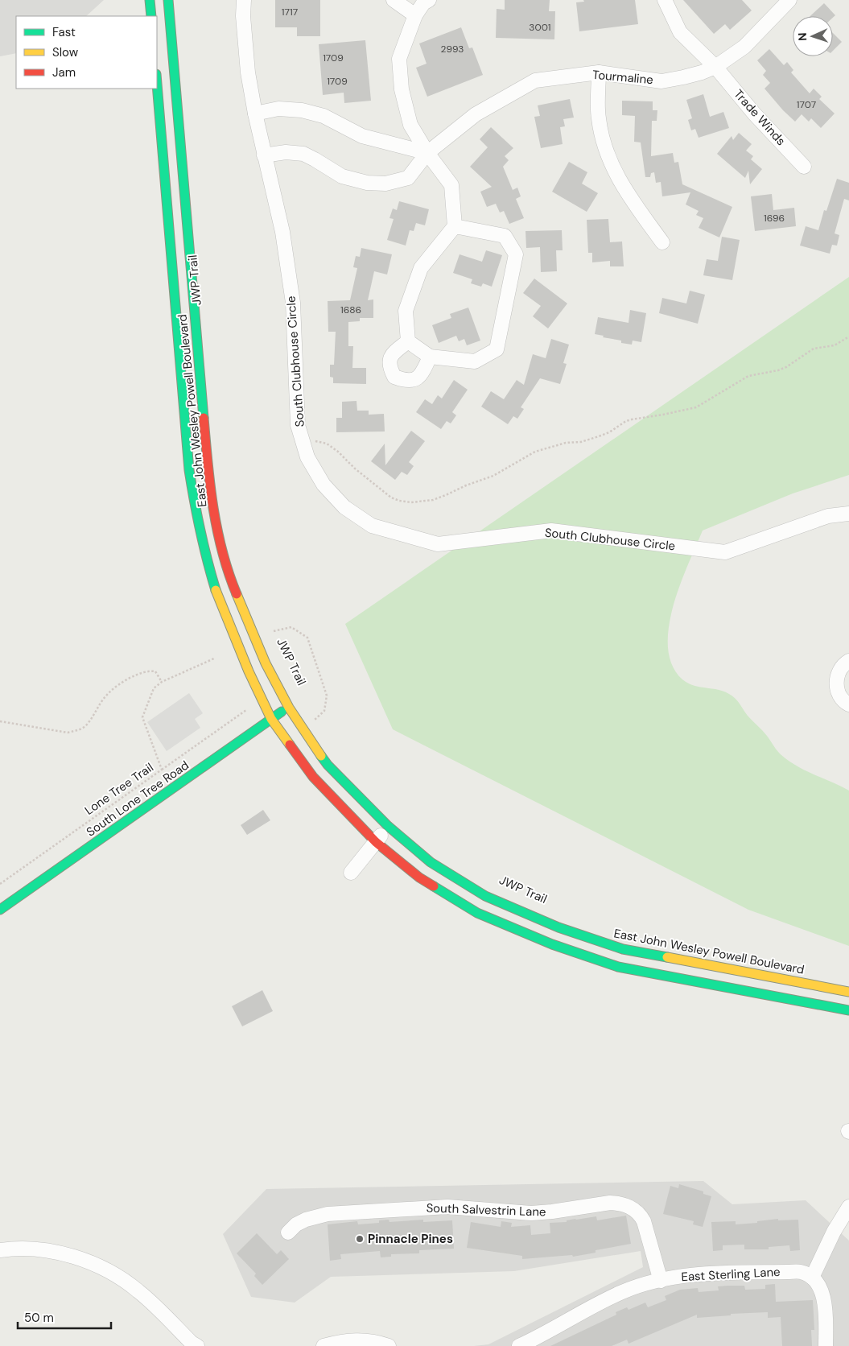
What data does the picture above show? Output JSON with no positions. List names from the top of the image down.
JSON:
{
  "streets": {
    "main road": ["East John Wesley Powell Boulevard", "South Lone Tree Road"],
    "street": [
      "Tourmaline",
      "Trade Winds",
      "South Clubhouse Circle",
      "South Salvestrin Lane",
      "East Sterling Lane"
    ],
    "path": ["Lone Tree Trail"]
  },
  "crossings": [
    ["Tourmaline", "Trade Winds"],
    ["Tourmaline", "South Clubhouse Circle"],
    ["East John Wesley Powell Boulevard", "South Lone Tree Road"],
    ["South Salvestrin Lane", "East Sterling Lane"]
  ],
  "places": ["Pinnacle Pines"],
  "house_numbers": [
    "1717",
    "3001",
    "2993",
    "1709",
    "1709",
    "1707",
    "1696",
    "1686"
  ],
  "legend": ["Fast", "Slow", "Jam"],
  "scale_bar": "50 m",
  "north": "left"
}
